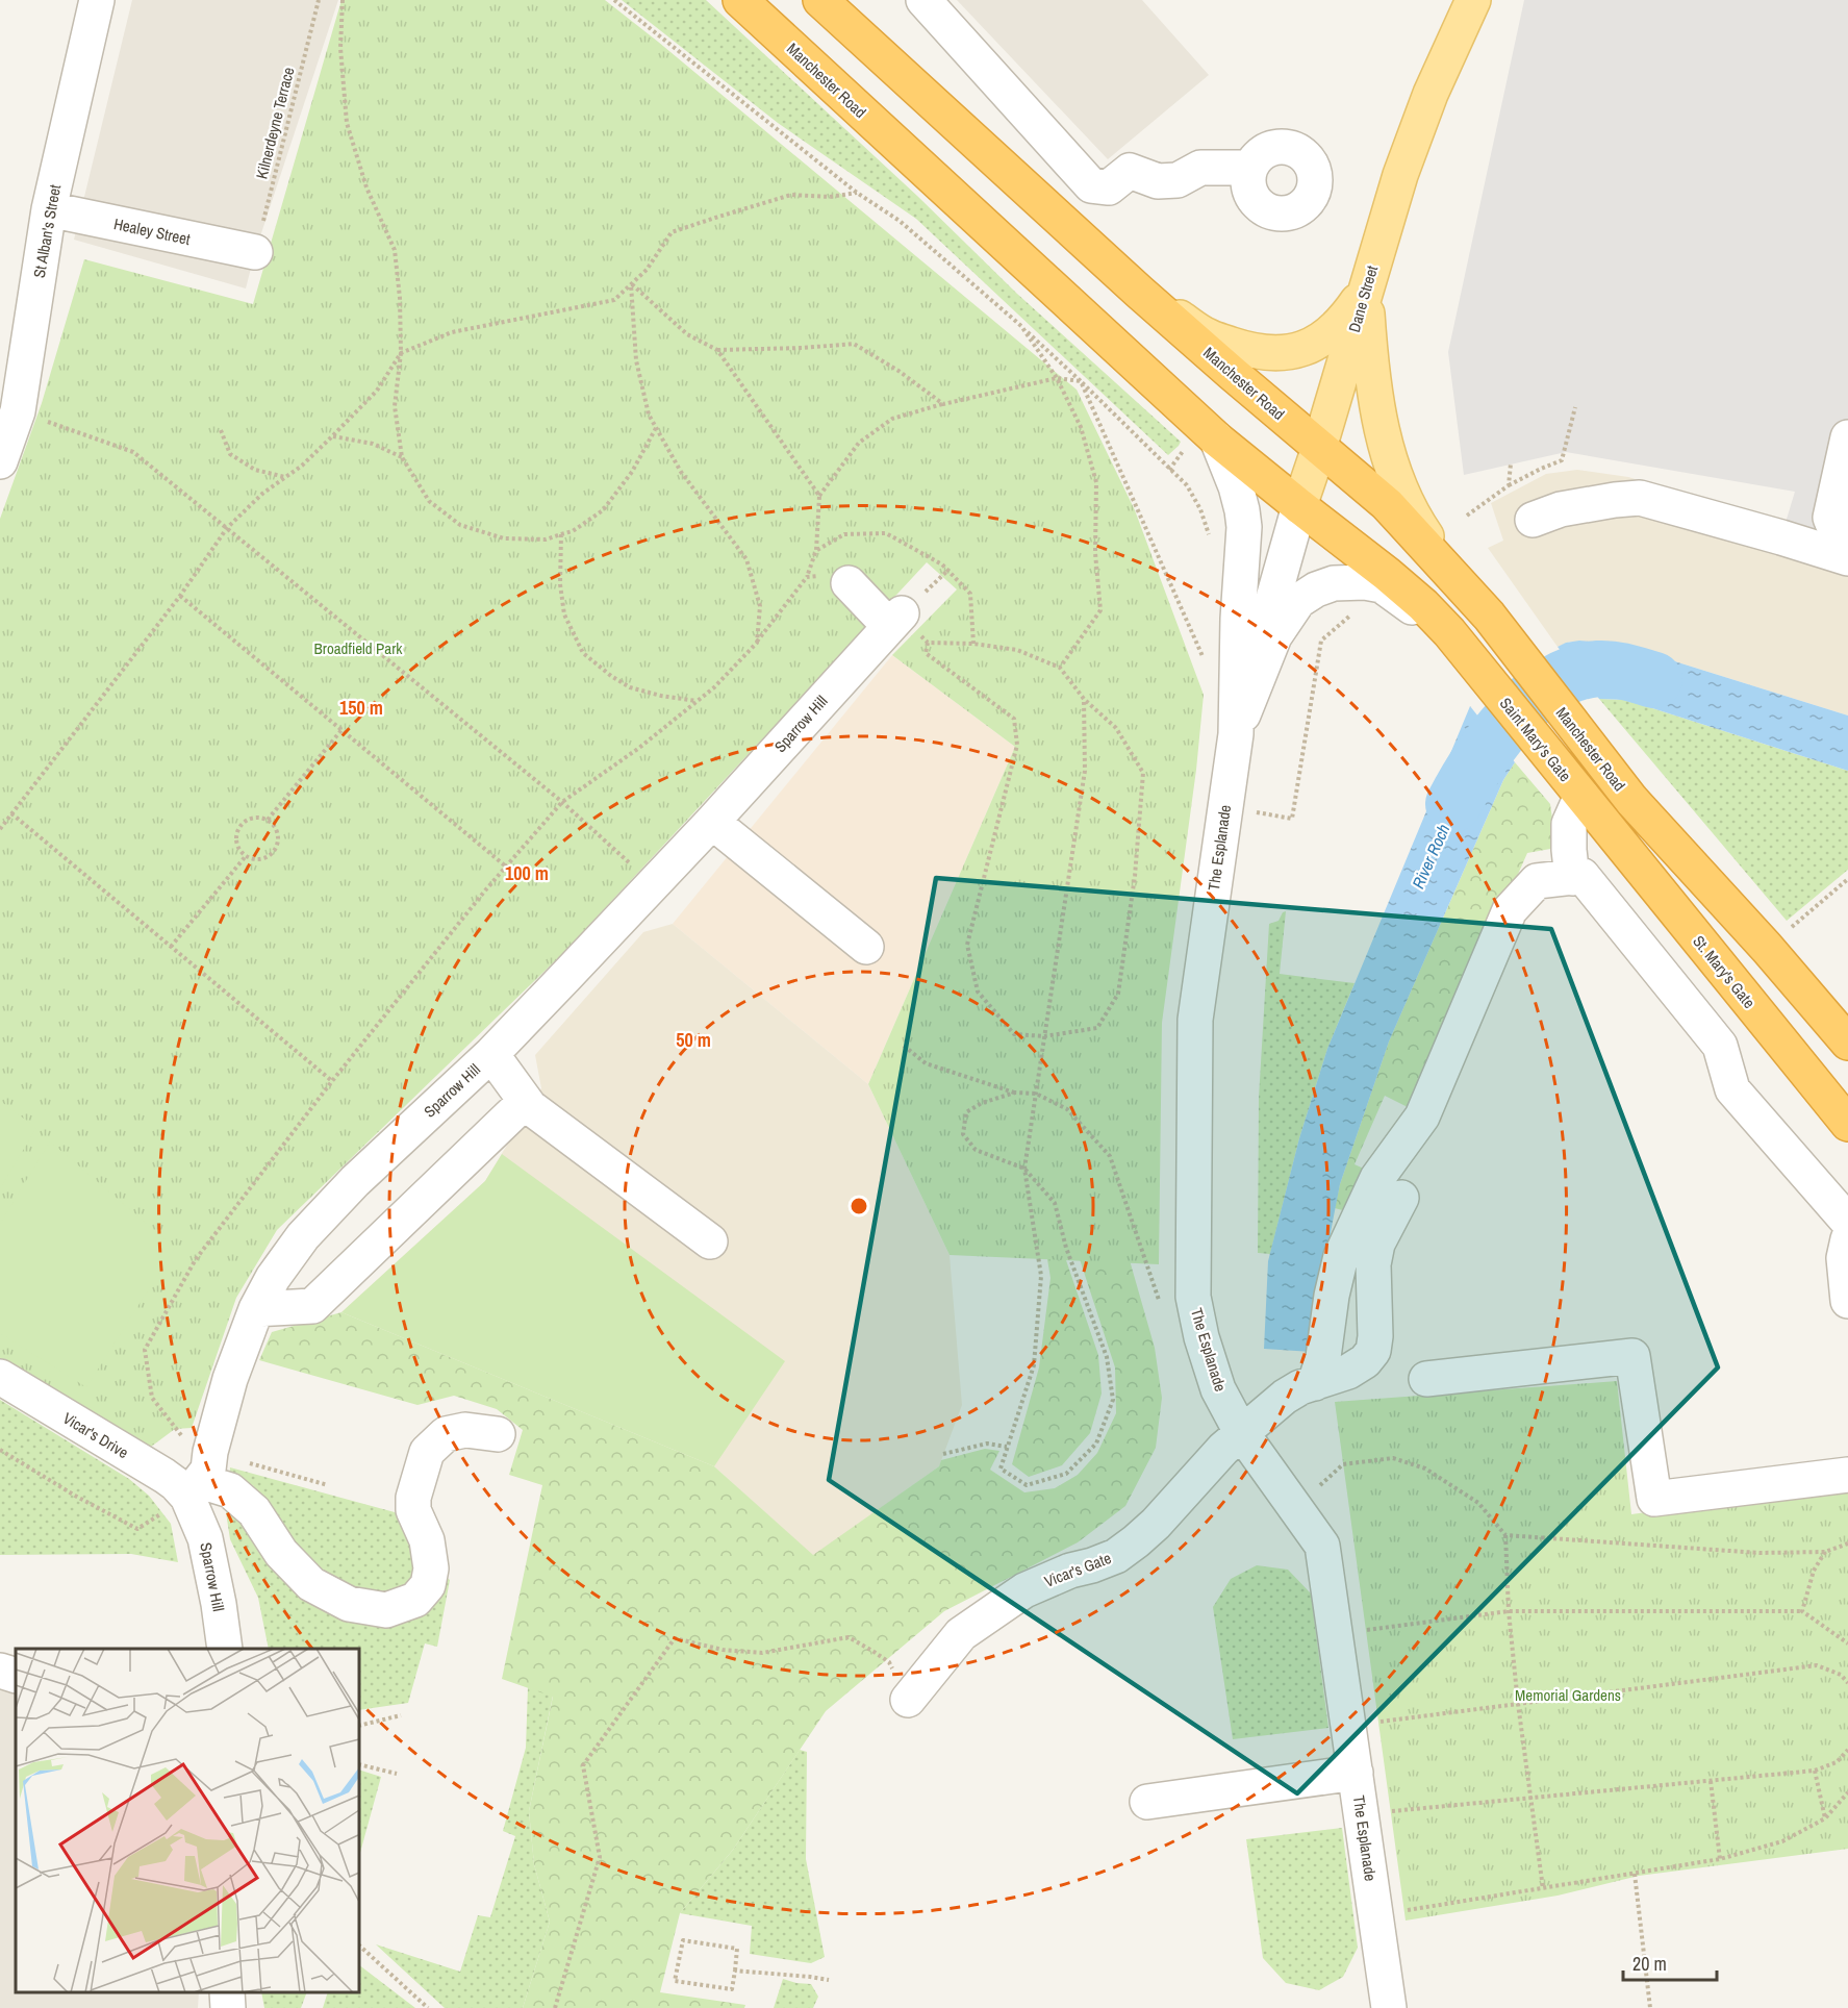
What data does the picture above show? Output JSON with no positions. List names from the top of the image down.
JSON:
{
  "streets": {
    "highway": ["Manchester Road", "Saint Mary's Gate", "St. Mary's Gate"],
    "main road": ["Dane Street"],
    "street": [
      "St Alban's Street",
      "Healey Street",
      "Sparrow Hill",
      "The Esplanade",
      "Vicar's Drive",
      "Vicar's Gate"
    ],
    "path": ["Kilnerdeyne Terrace"]
  },
  "crossings": [
    ["Manchester Road", "Dane Street"],
    ["Manchester Road", "Saint Mary's Gate"],
    ["Manchester Road", "The Esplanade"],
    ["Kilnerdeyne Terrace", "Healey Street"],
    ["St Alban's Street", "Healey Street"],
    ["Dane Street", "The Esplanade"],
    ["Sparrow Hill", "Vicar's Drive"],
    ["Saint Mary's Gate", "St. Mary's Gate"],
    ["The Esplanade", "Vicar's Gate"]
  ],
  "water": ["River Roch"],
  "parks": ["Broadfield Park", "Memorial Gardens"],
  "scale_bar": "20 m",
  "rings": ["150 m", "100 m", "50 m"]
}
